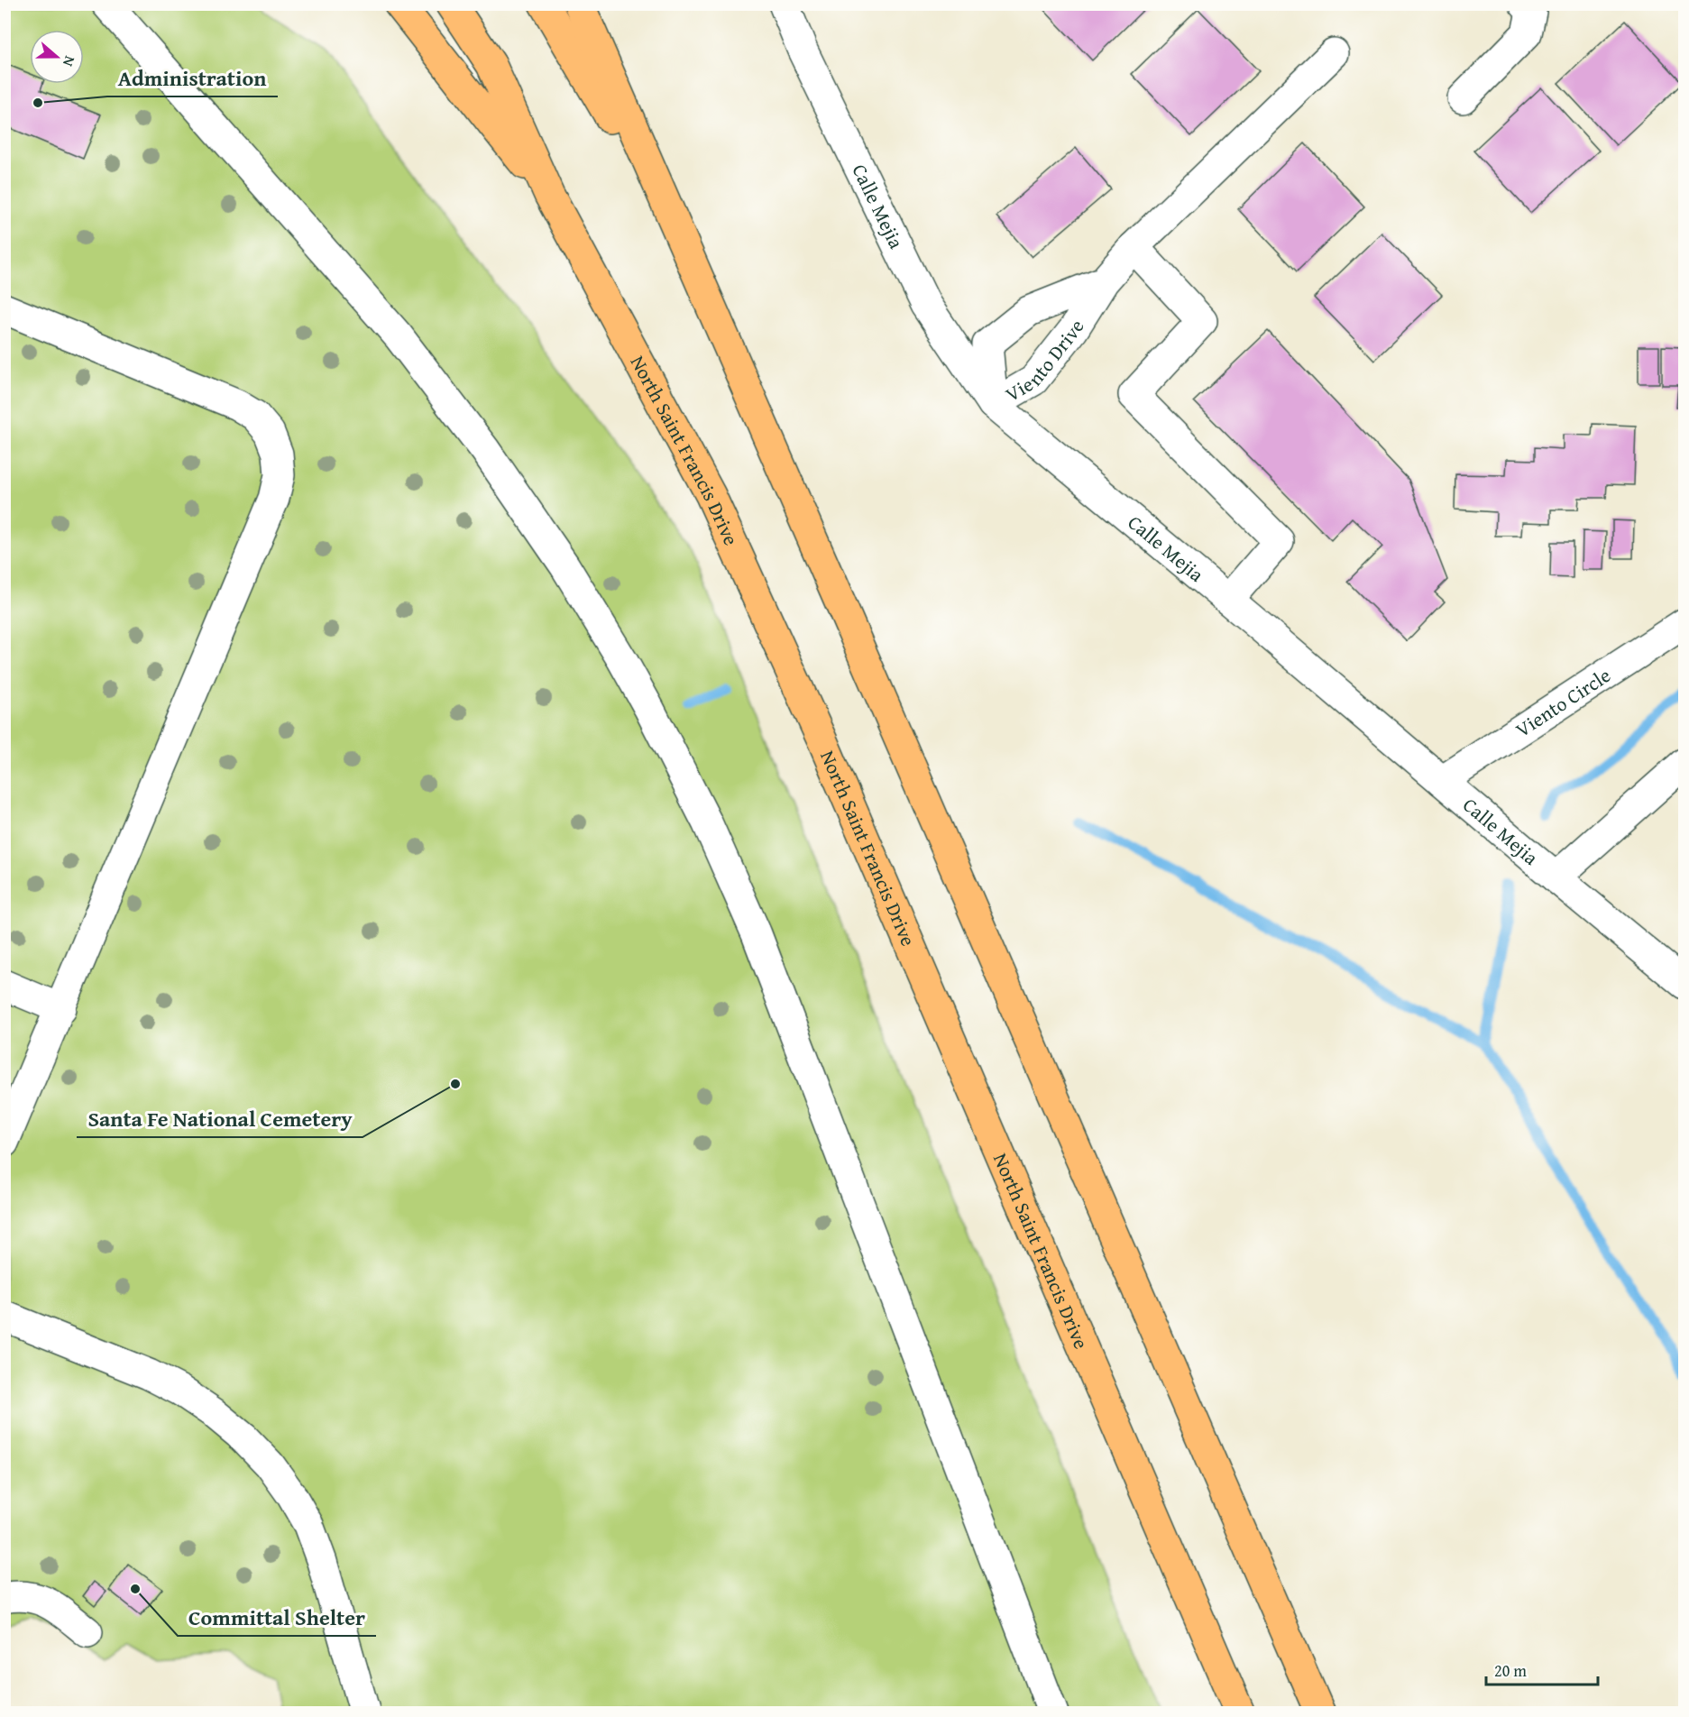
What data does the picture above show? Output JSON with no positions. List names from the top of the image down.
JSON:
{
  "streets": {
    "highway": ["North Saint Francis Drive"],
    "street": ["Calle Mejia", "Viento Drive", "Viento Circle"]
  },
  "crossings": [
    ["Calle Mejia", "Viento Drive"],
    ["Calle Mejia", "Viento Circle"]
  ],
  "places": ["Administration", "Santa Fe National Cemetery", "Committal Shelter"],
  "scale_bar": "20 m",
  "north": "right"
}
